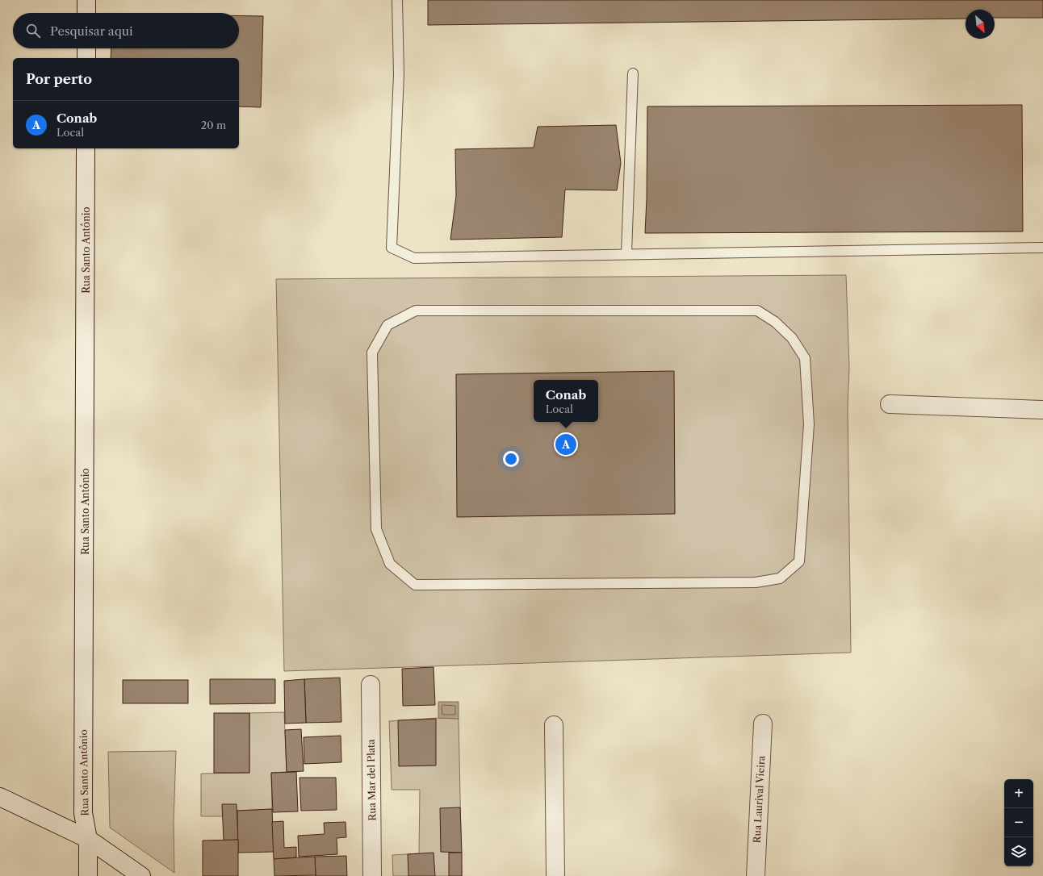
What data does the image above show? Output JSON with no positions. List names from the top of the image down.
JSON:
{
  "streets": {
    "street": ["Rua Santo Antônio", "Rua Mar del Plata", "Rua Laurival Vieira"]
  },
  "north": "bottom right",
  "page": {
    "search": "Pesquisar aqui",
    "heading": "Por perto",
    "list": [
      {
        "mark": "A",
        "name": "Conab",
        "note": "Local",
        "value": "20 m"
      }
    ],
    "popup": ["Conab", "Local"],
    "pins": "A",
    "map_buttons": ["+", "−"]
  }
}
